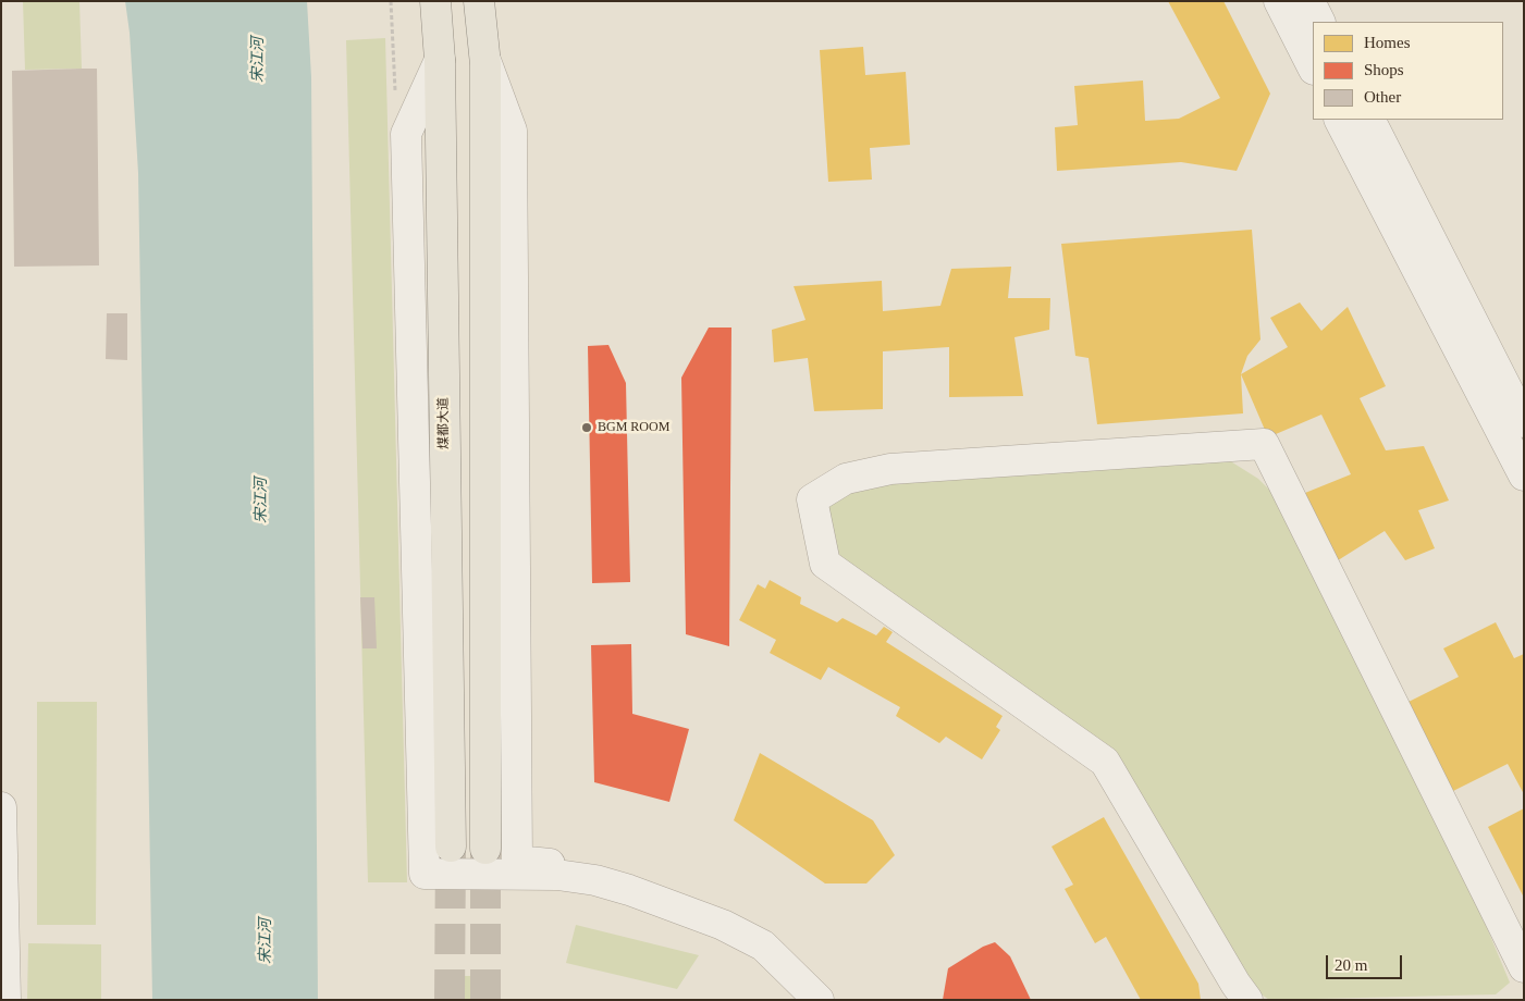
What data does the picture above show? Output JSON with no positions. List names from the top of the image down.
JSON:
{
  "streets": {
    "main road": ["煤都大道"]
  },
  "water": ["宋江河"],
  "places": ["BGM ROOM"],
  "legend": ["Homes", "Shops", "Other"],
  "scale_bar": "20 m"
}
